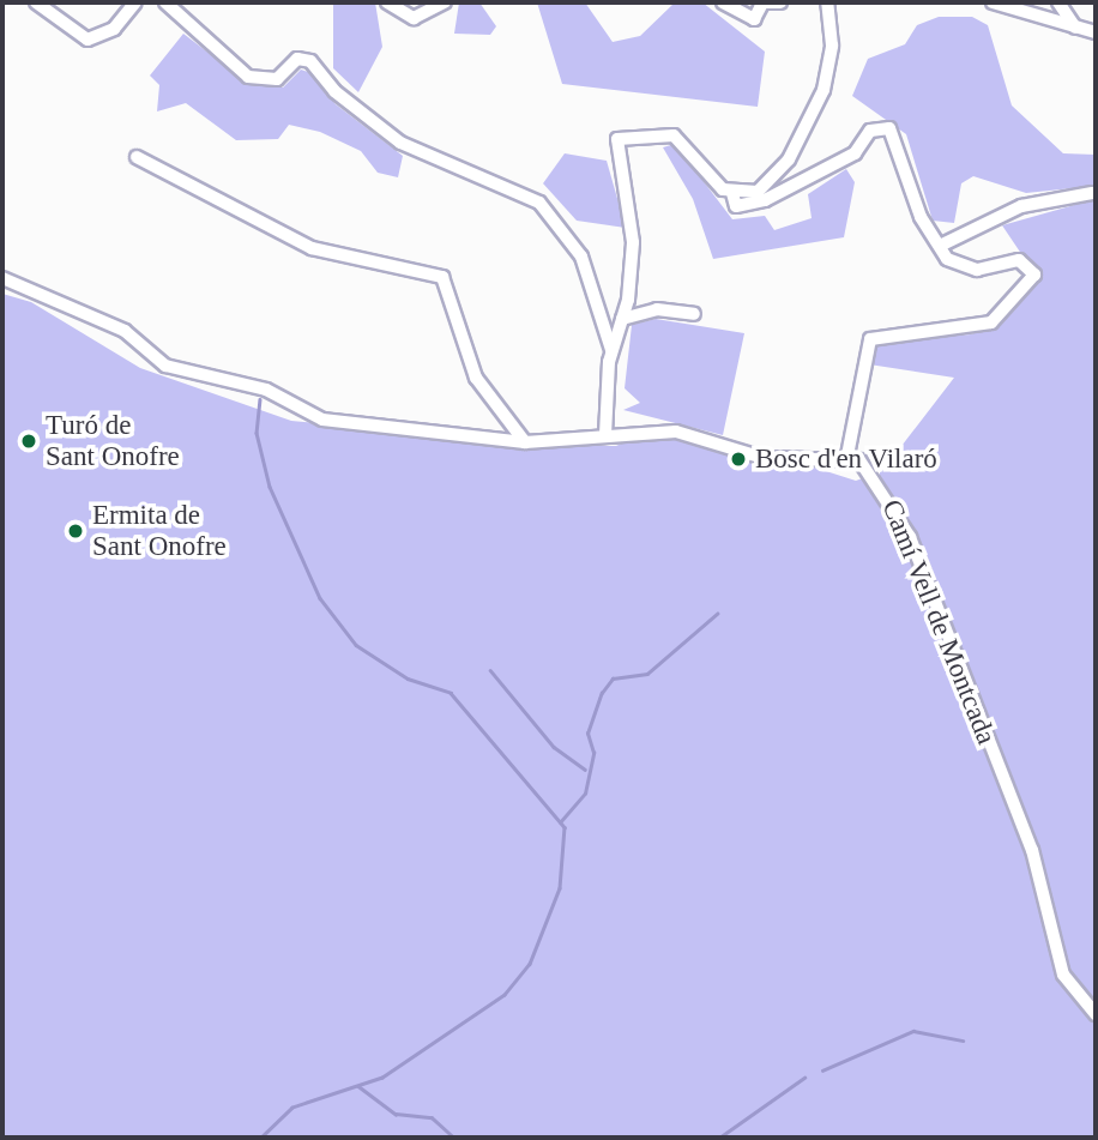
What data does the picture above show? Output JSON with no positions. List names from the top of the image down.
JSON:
{
  "streets": {
    "street": ["Camí Vell de Montcada"]
  },
  "places": ["Turó de Sant Onofre", "Bosc d'en Vilaró", "Ermita de Sant Onofre"]
}
